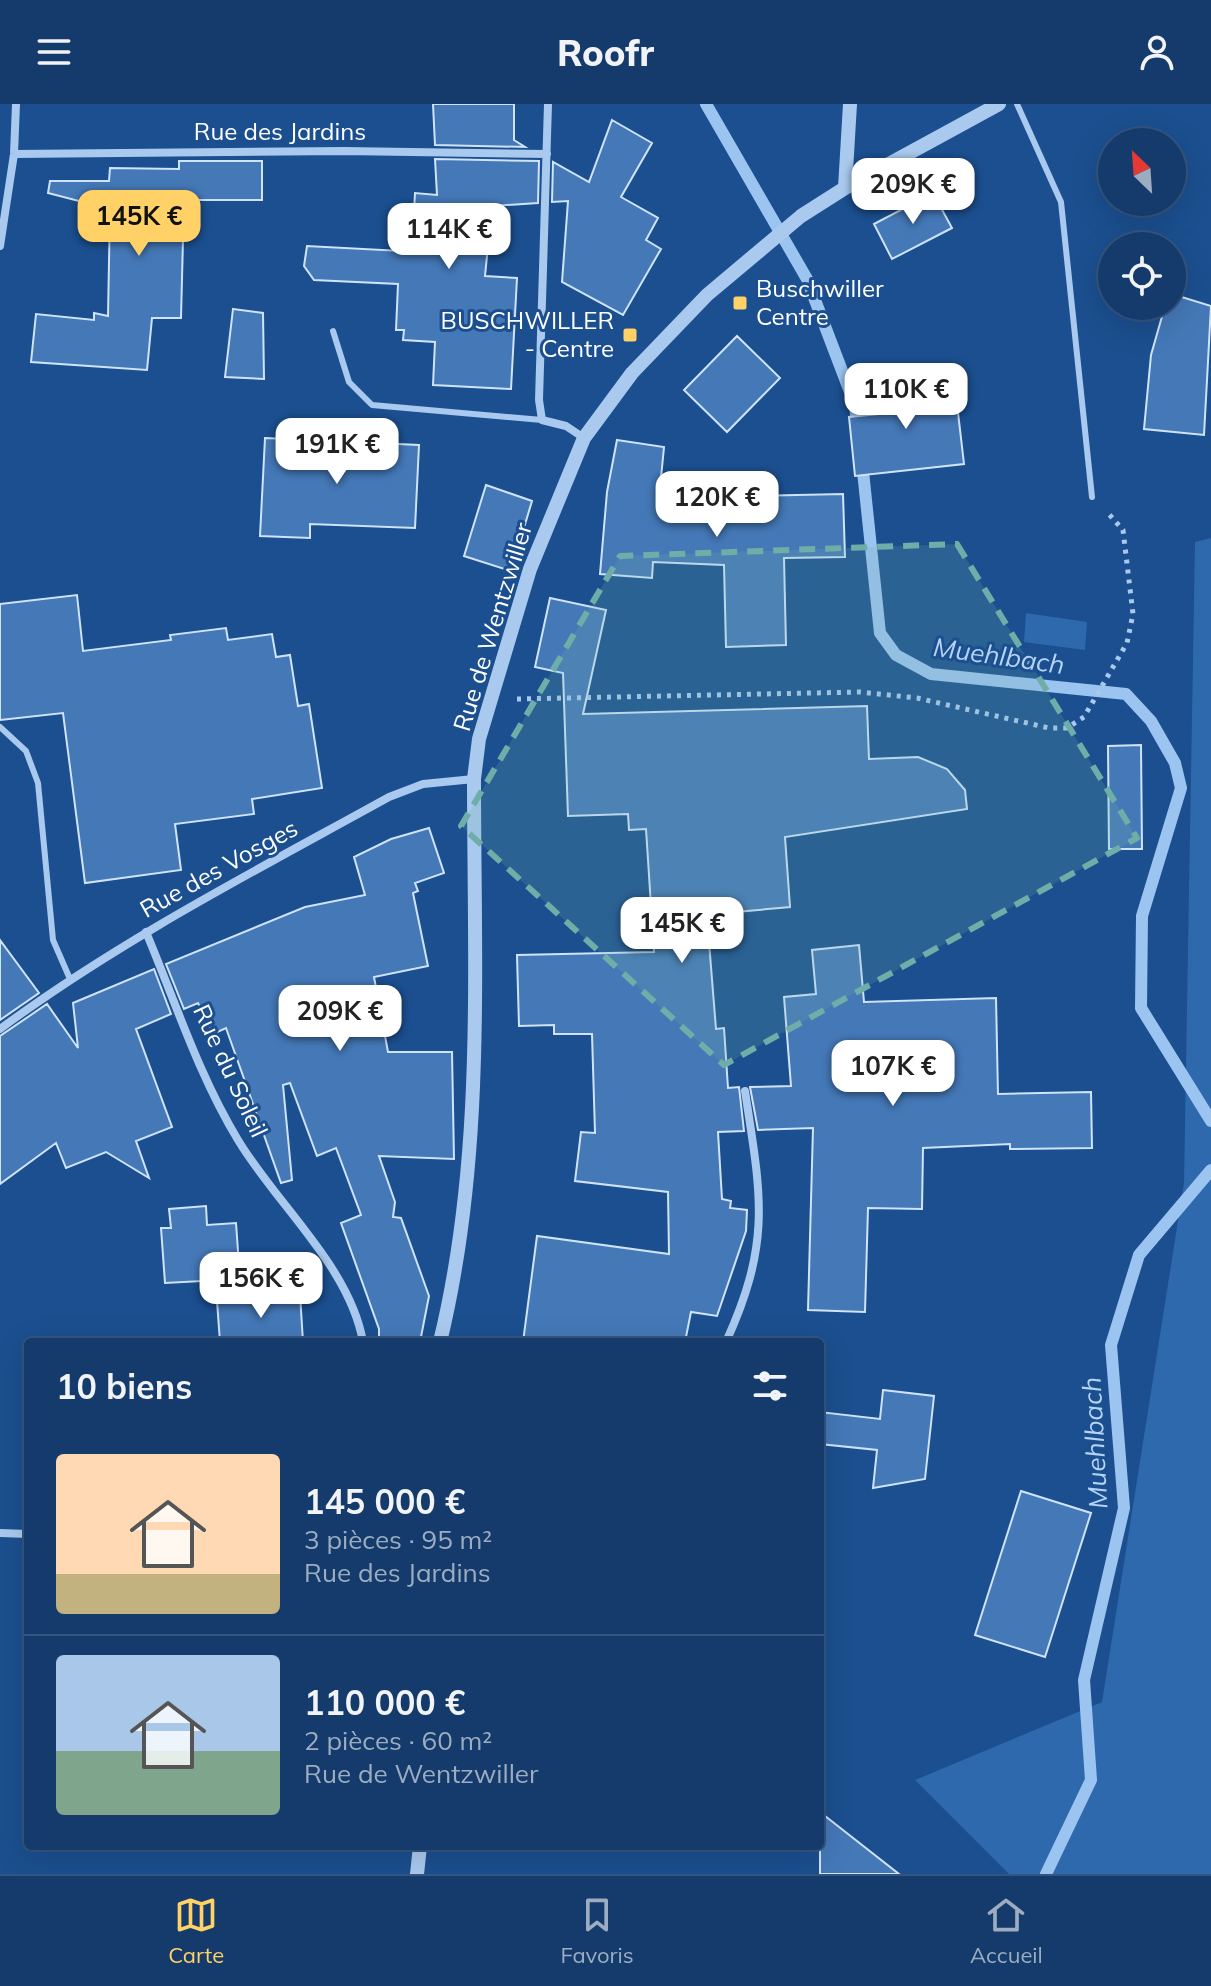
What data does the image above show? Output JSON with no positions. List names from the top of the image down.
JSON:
{
  "streets": {
    "street": [
      "Rue des Jardins",
      "Rue de Wentzwiller",
      "Rue des Vosges",
      "Rue du Soleil"
    ]
  },
  "crossings": [
    ["Rue de Wentzwiller", "Rue des Vosges"],
    ["Rue des Vosges", "Rue du Soleil"]
  ],
  "water": ["Muehlbach"],
  "places": {
    "transit": ["Buschwiller Centre", "BUSCHWILLER - Centre"]
  },
  "north": "top left",
  "page": {
    "header": "Roofr",
    "price": [
      "209K €",
      "145K €",
      "114K €",
      "110K €",
      "191K €",
      "120K €",
      "145K €",
      "209K €",
      "107K €",
      "156K €"
    ],
    "heading": "10 biens",
    "list": [
      {
        "name": "145 000 €",
        "note": "3 pièces · 95 m² · Rue des Jardins"
      },
      {
        "name": "110 000 €",
        "note": "2 pièces · 60 m² · Rue de Wentzwiller"
      }
    ],
    "tabs": ["Carte", "Favoris", "Accueil"]
  }
}
